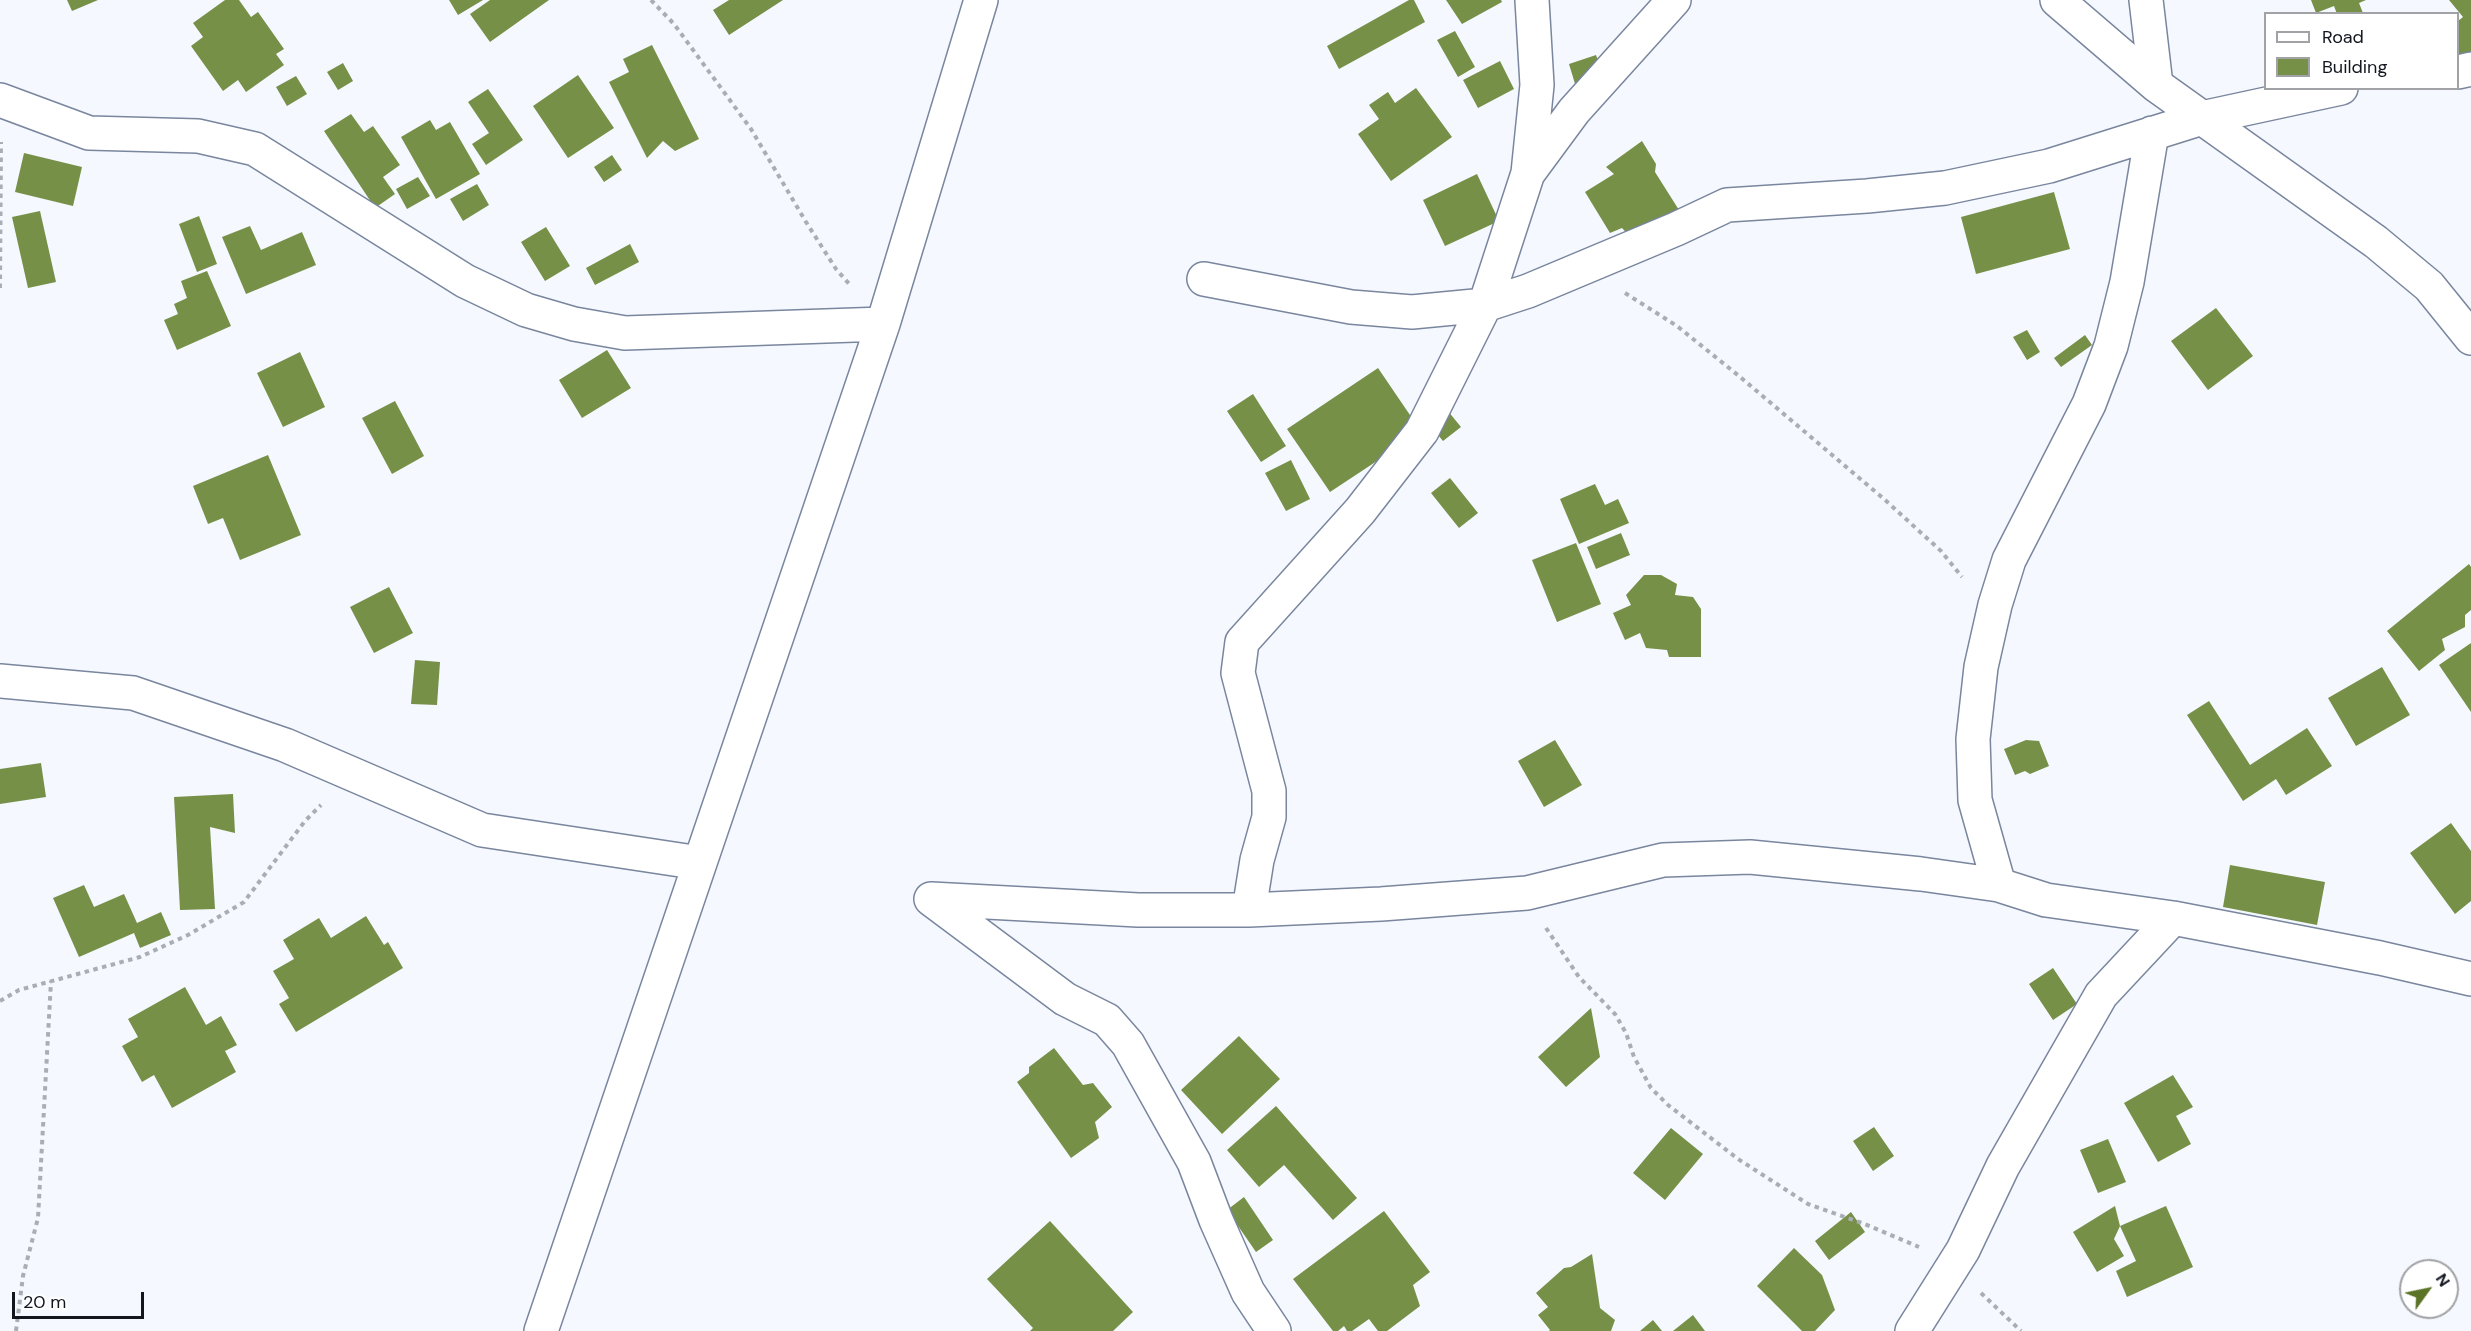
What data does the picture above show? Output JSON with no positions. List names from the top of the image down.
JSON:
{
  "legend": ["Road", "Building"],
  "scale_bar": "20 m",
  "north": "top right"
}
